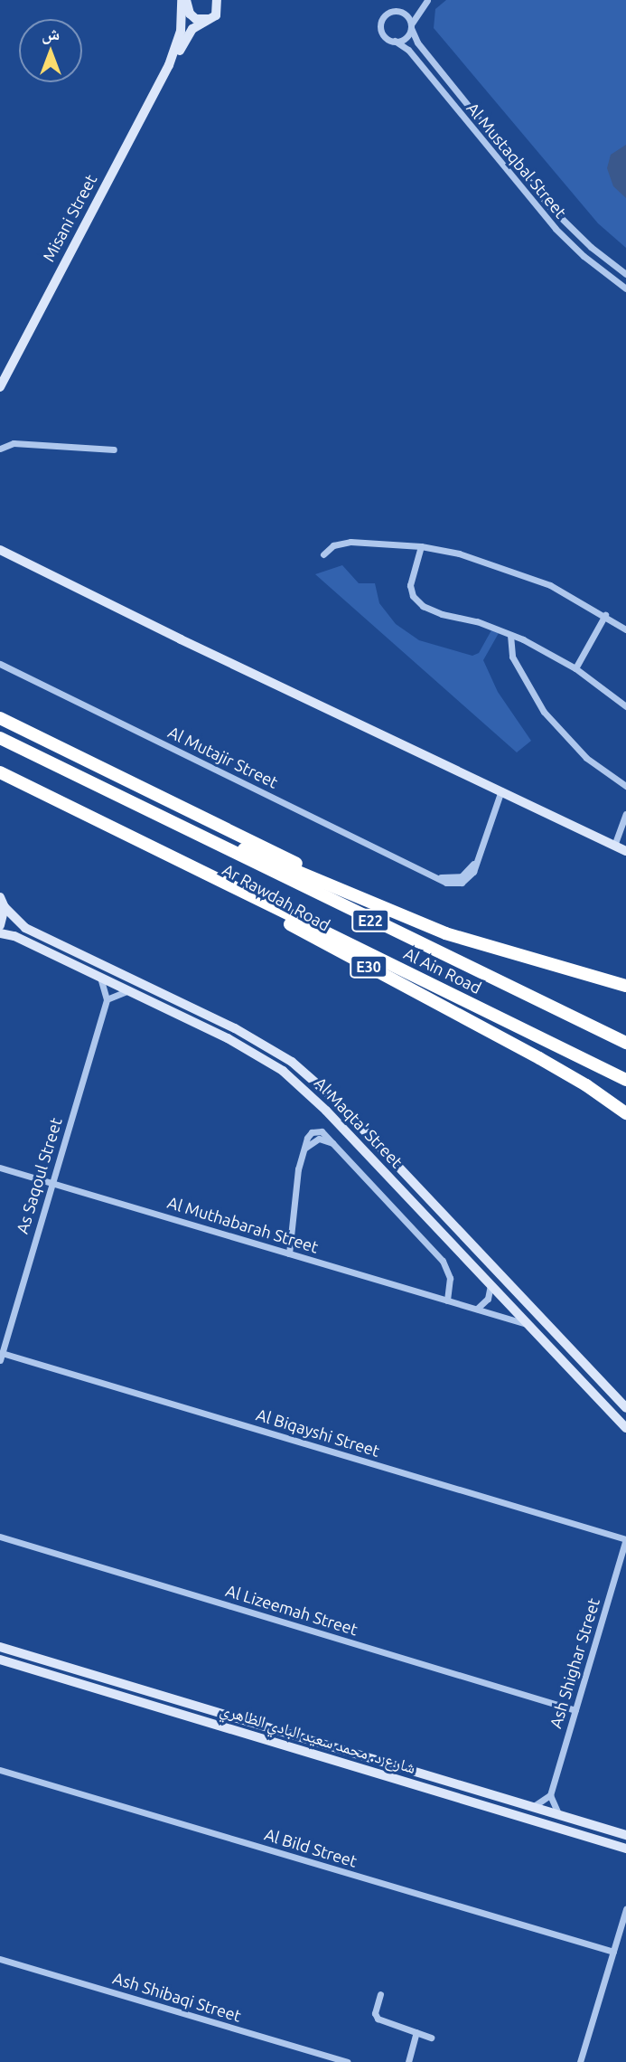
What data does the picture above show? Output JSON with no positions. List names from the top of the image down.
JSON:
{
  "streets": {
    "highway": [
      "Ar Rawdah Road",
      "E22",
      "E30",
      "Al Ain Road"
    ],
    "street": [
      "Al Mustaqbal Street",
      "Misani Street",
      "Al Mutajir Street",
      "Al Maqta' Street",
      "As Saqoul Street",
      "Al Muthabarah Street",
      "Al Biqayshi Street",
      "Al Lizeemah Street",
      "Ash Shighar Street",
      "شارع د. محمد سعيد البادي الظاهري",
      "Al Bild Street",
      "Ash Shibaqi Street"
    ]
  },
  "crossings": [
    ["Ar Rawdah Road", "E22"],
    ["Ar Rawdah Road", "Al Ain Road"],
    ["E22", "Al Ain Road"],
    ["Al Maqta' Street", "Al Muthabarah Street"],
    ["As Saqoul Street", "Al Muthabarah Street"],
    ["As Saqoul Street", "Al Biqayshi Street"],
    ["Al Biqayshi Street", "Ash Shighar Street"],
    ["Al Lizeemah Street", "Ash Shighar Street"]
  ],
  "north": "top"
}
